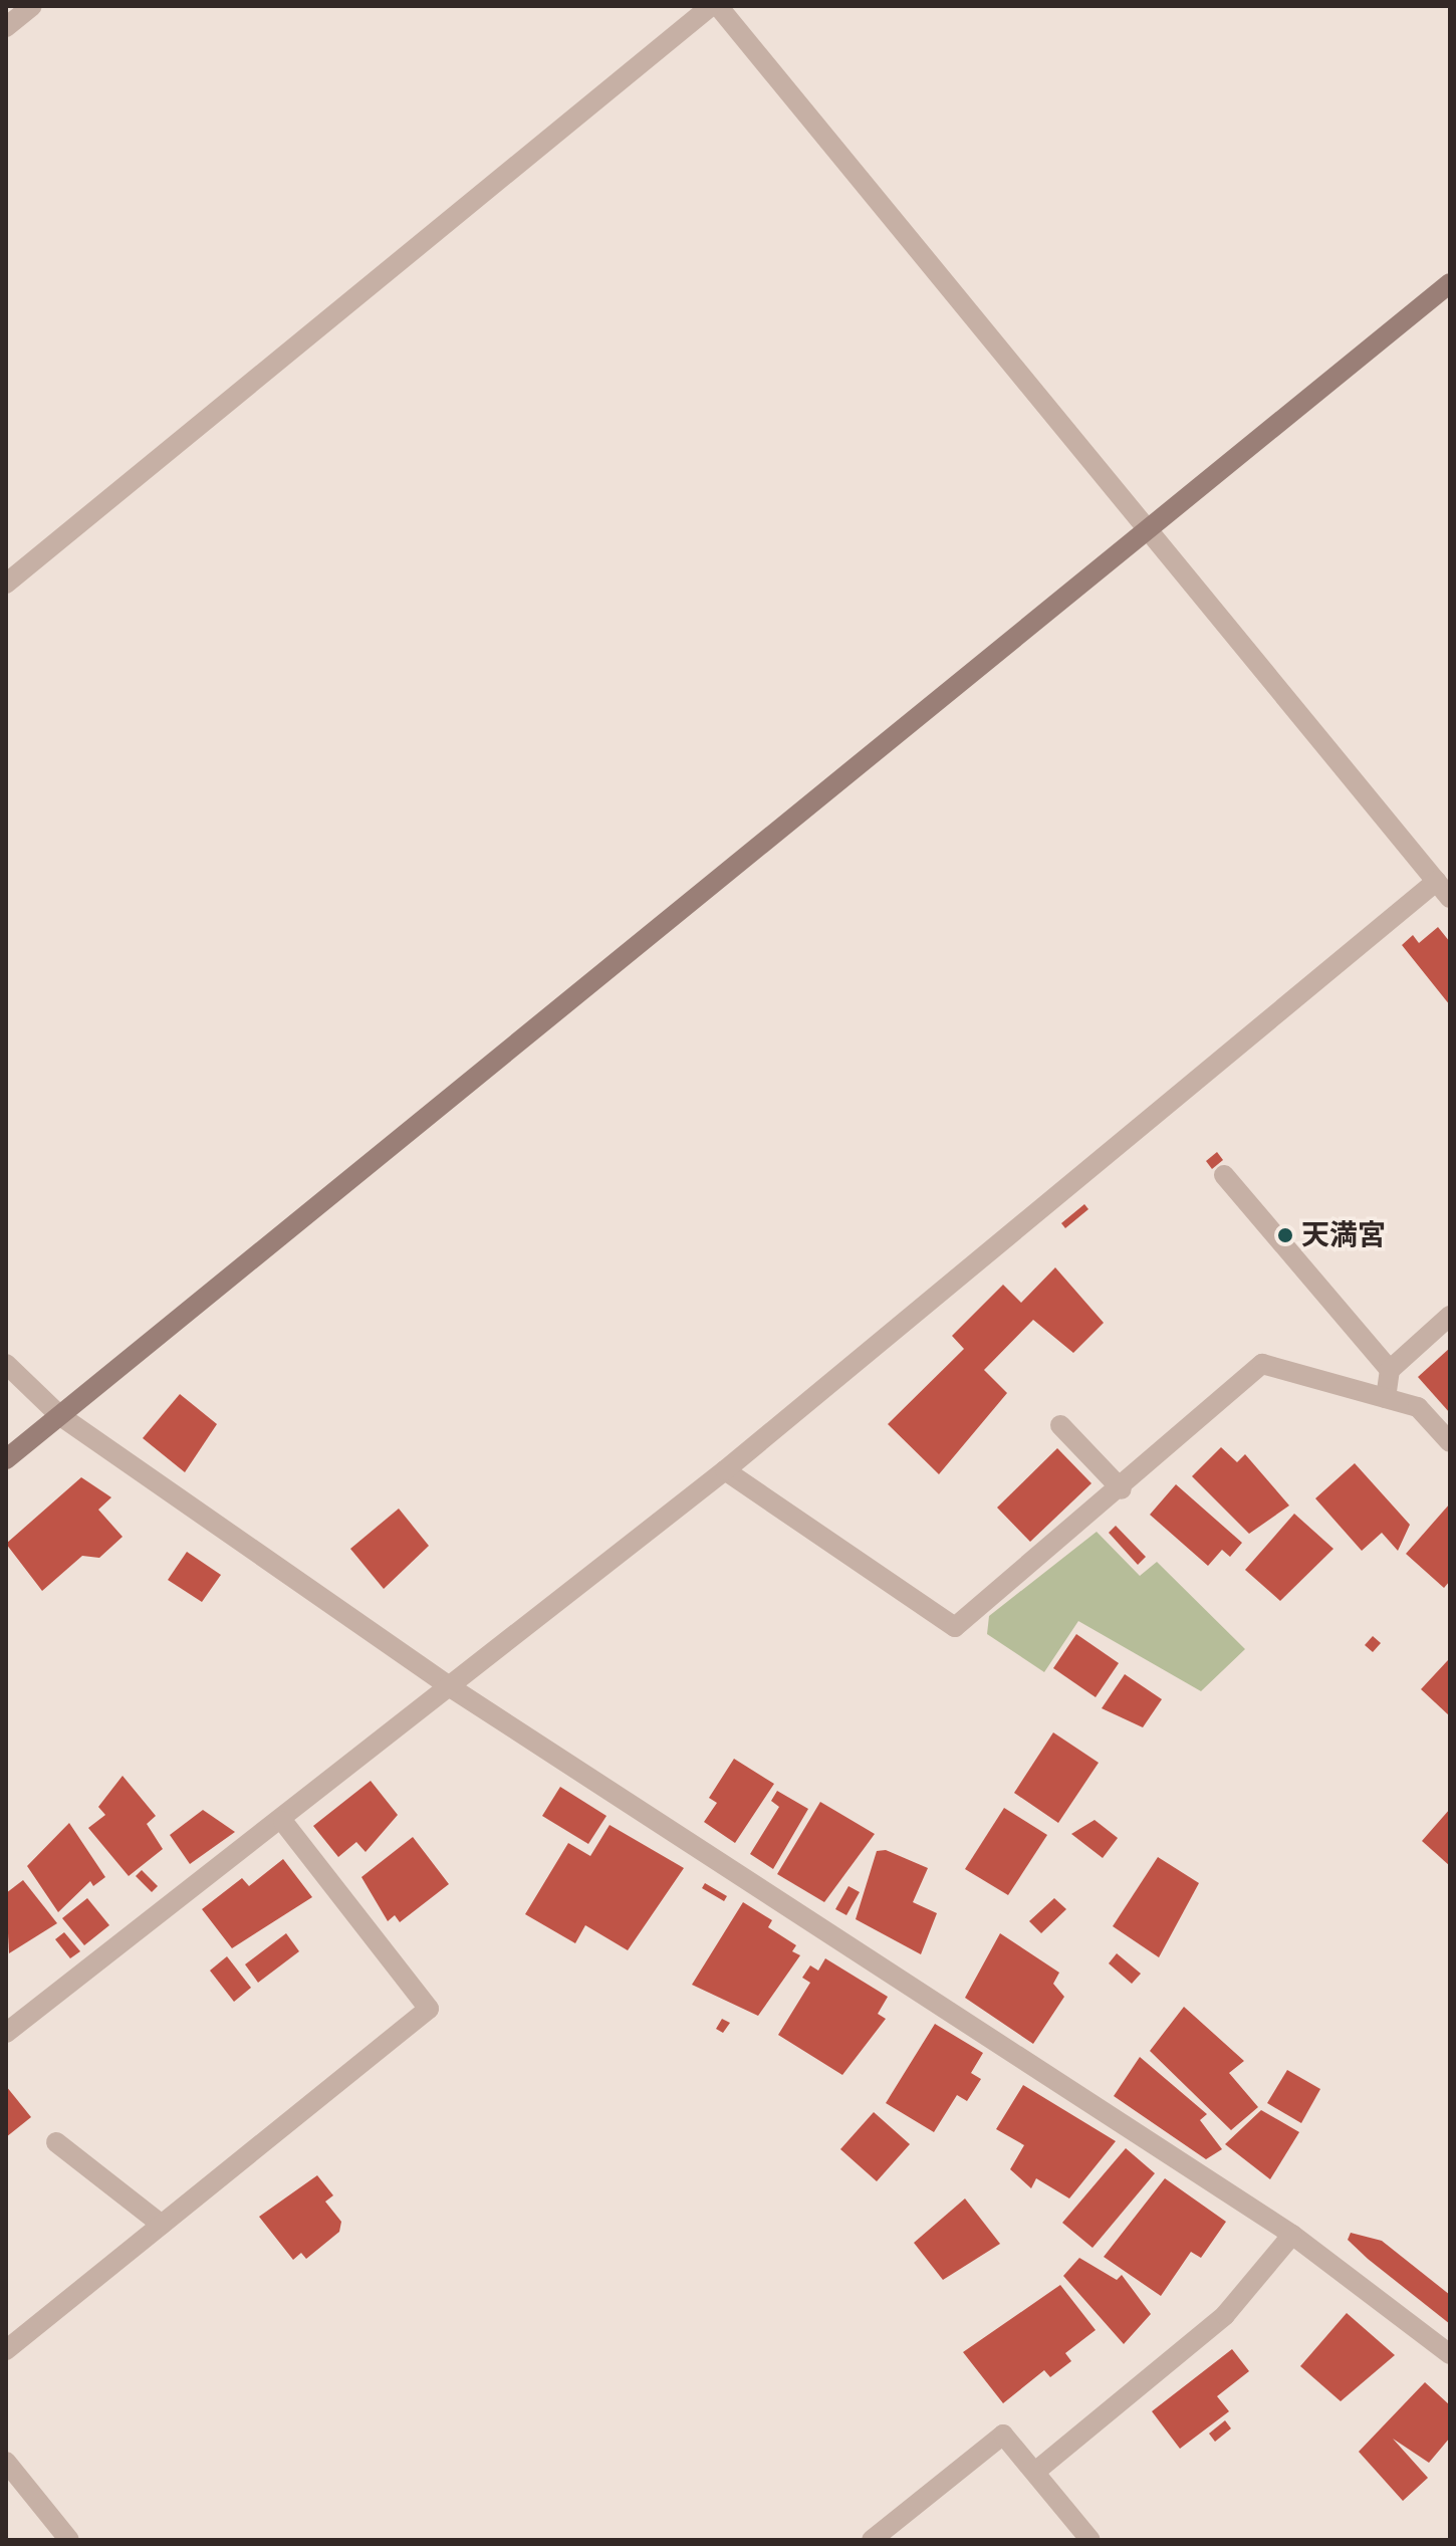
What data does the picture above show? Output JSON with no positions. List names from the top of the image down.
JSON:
{
  "places": ["天満宮"]
}
